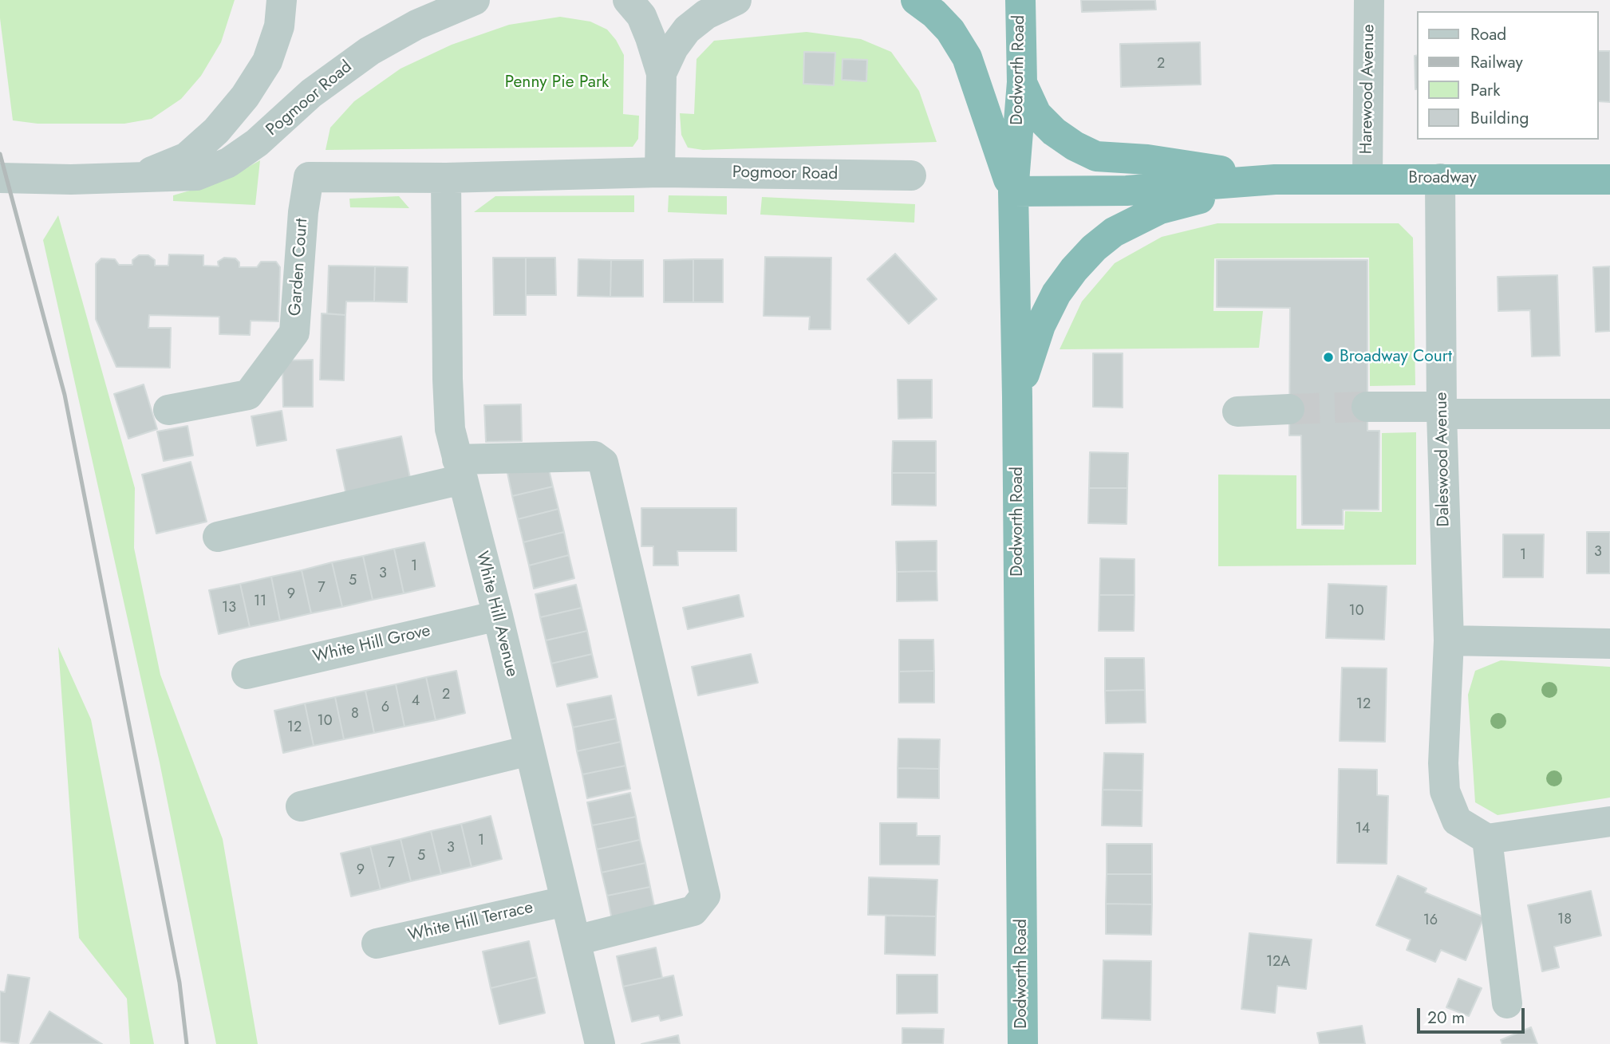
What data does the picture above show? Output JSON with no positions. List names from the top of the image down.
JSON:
{
  "streets": {
    "highway": ["Dodworth Road", "Broadway"],
    "street": [
      "Harewood Avenue",
      "Pogmoor Road",
      "Garden Court",
      "Daleswood Avenue",
      "White Hill Avenue",
      "White Hill Grove",
      "White Hill Terrace"
    ]
  },
  "crossings": [
    ["Dodworth Road", "Broadway"],
    ["Harewood Avenue", "Broadway"],
    ["Pogmoor Road", "Garden Court"],
    ["Pogmoor Road", "White Hill Avenue"],
    ["Broadway", "Daleswood Avenue"],
    ["White Hill Avenue", "White Hill Grove"],
    ["White Hill Avenue", "White Hill Terrace"]
  ],
  "parks": ["Penny Pie Park"],
  "places": ["Broadway Court"],
  "house_numbers": [
    "2",
    "3",
    "1",
    "1",
    "3",
    "5",
    "7",
    "9",
    "11",
    "13",
    "10",
    "2",
    "4",
    "12",
    "6",
    "8",
    "10",
    "12",
    "14",
    "1",
    "3",
    "5",
    "7",
    "9",
    "18",
    "16",
    "12A"
  ],
  "legend": [
    "Road",
    "Railway",
    "Park",
    "Building"
  ],
  "scale_bar": "20 m"
}
